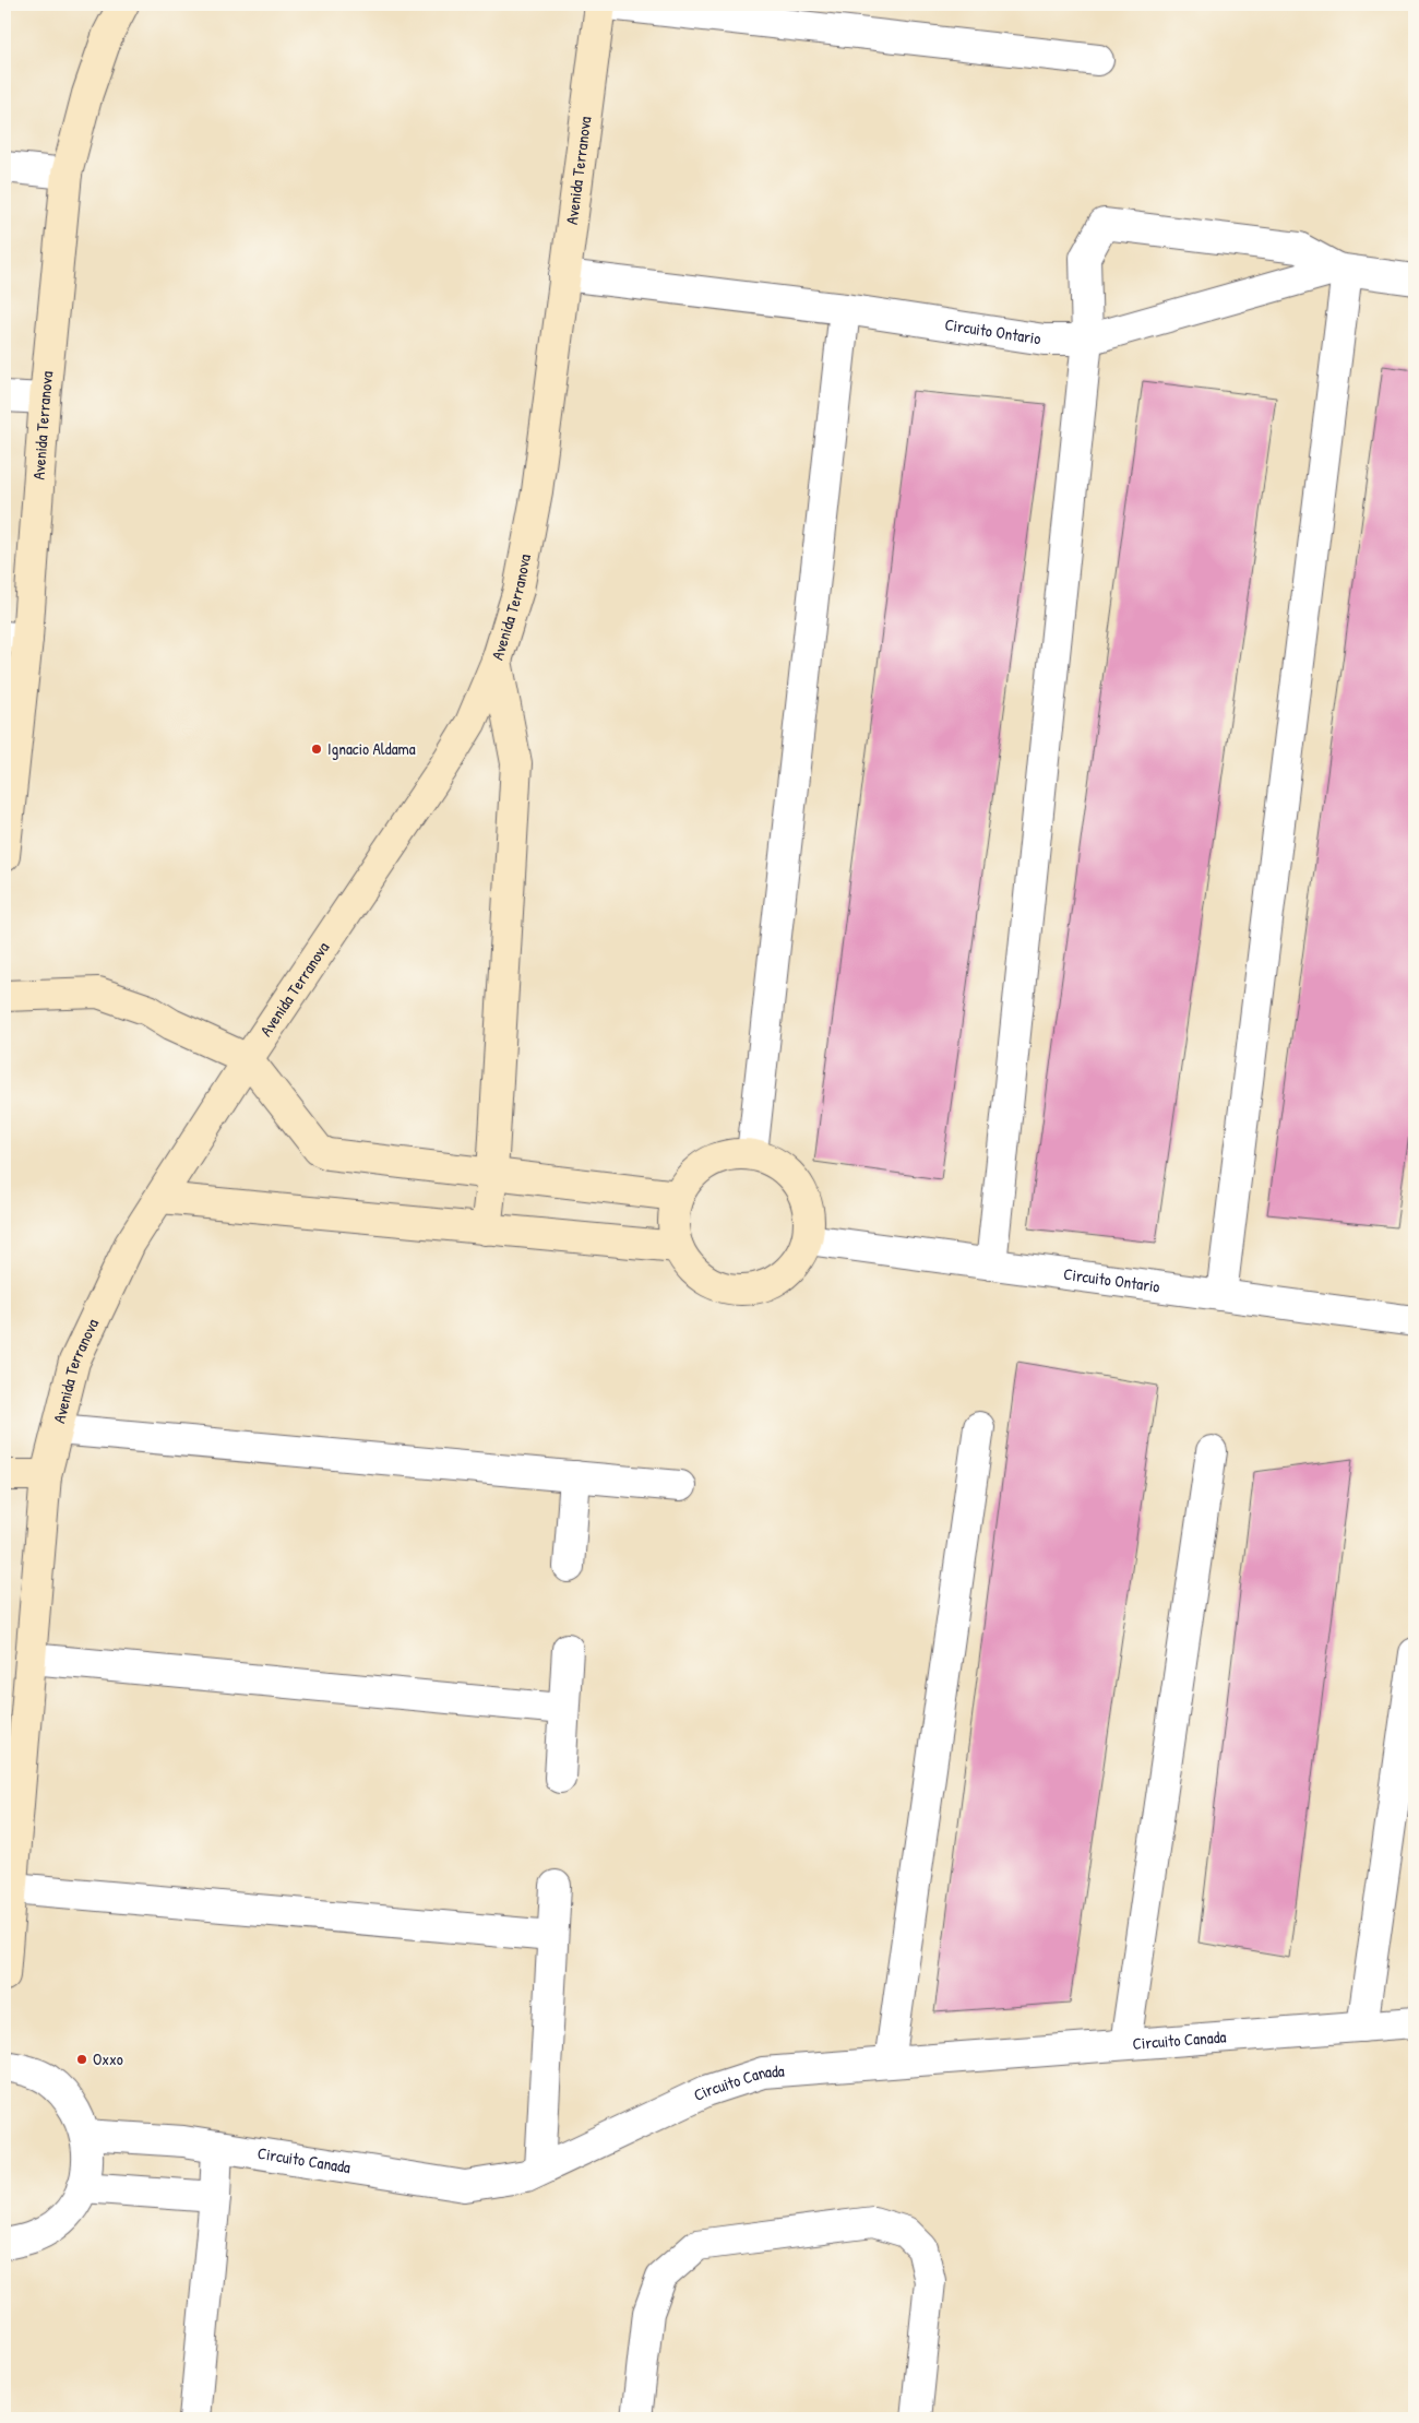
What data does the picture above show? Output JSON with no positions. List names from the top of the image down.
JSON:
{
  "streets": {
    "street": ["Avenida Terranova", "Circuito Ontario", "Circuito Canada"]
  },
  "crossings": [
    ["Avenida Terranova", "Circuito Ontario"]
  ],
  "places": ["Ignacio Aldama", "Oxxo"]
}
